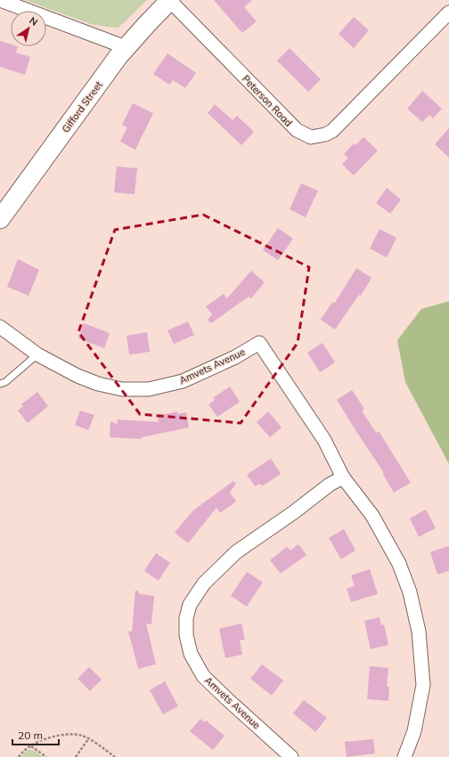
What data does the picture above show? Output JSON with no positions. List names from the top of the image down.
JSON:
{
  "streets": {
    "main road": ["Gifford Street"],
    "street": ["Peterson Road", "Amvets Avenue"]
  },
  "crossings": [
    ["Peterson Road", "Gifford Street"]
  ],
  "scale_bar": "20 m",
  "north": "top right"
}
